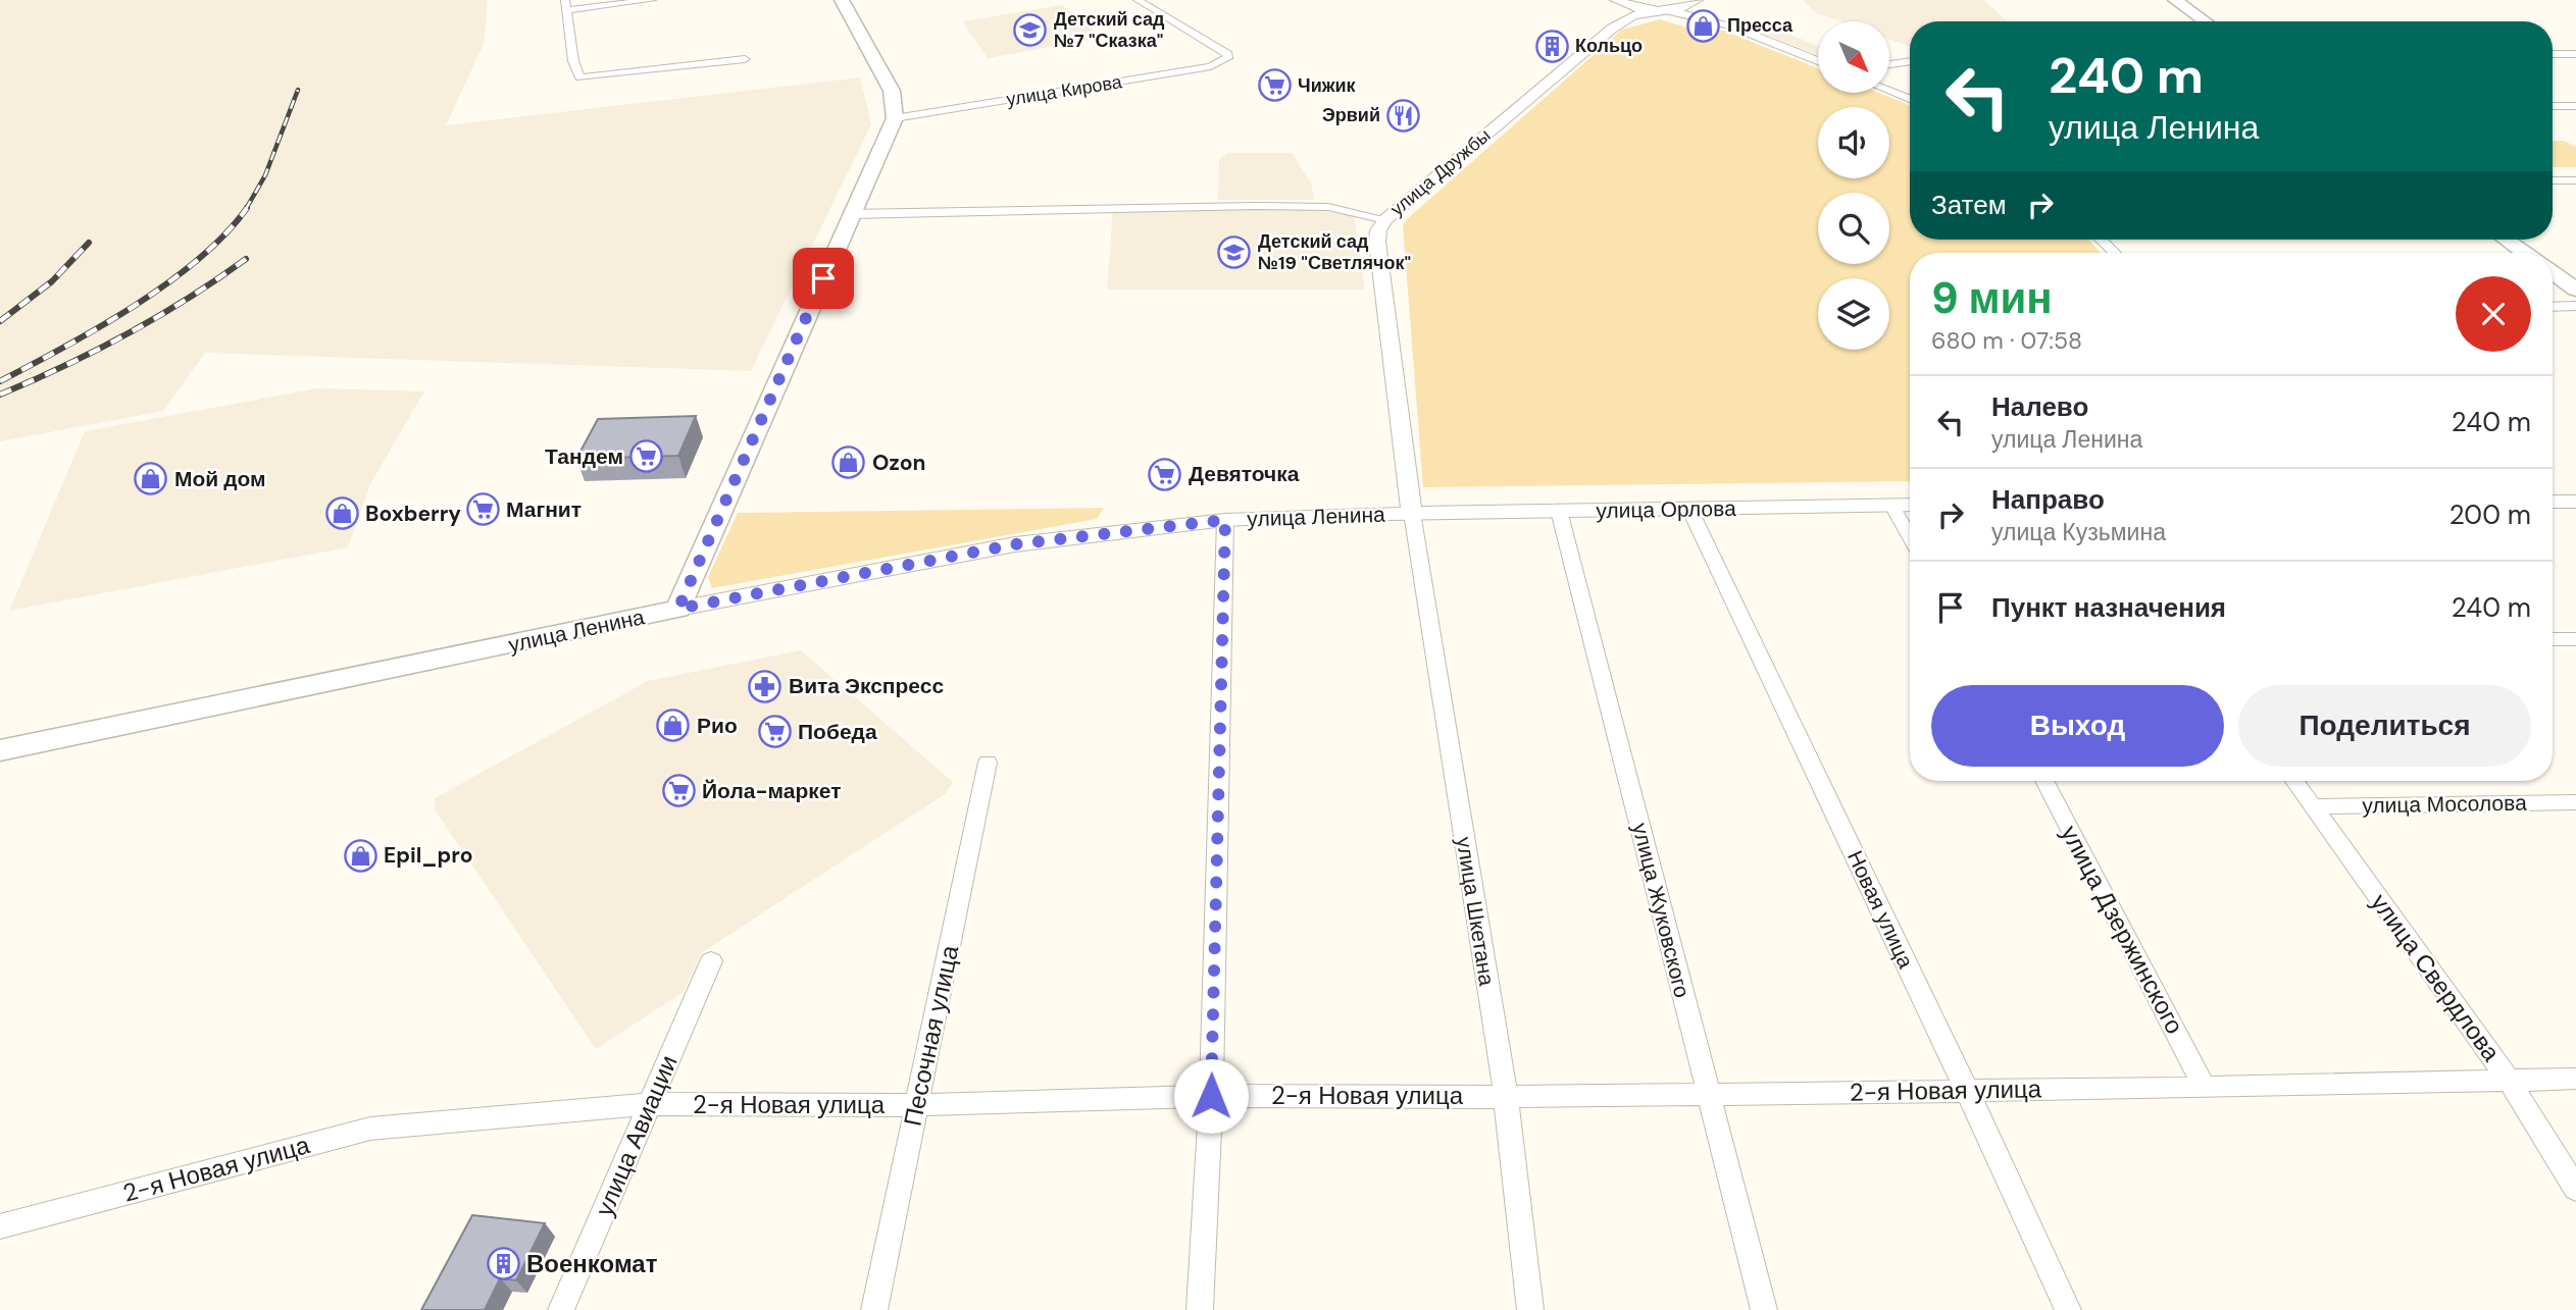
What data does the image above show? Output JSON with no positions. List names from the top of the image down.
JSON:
{
  "streets": {
    "main road": ["улица Ленина"],
    "street": [
      "улица Кирова",
      "улица Дружбы",
      "улица Орлова",
      "улица Мосолова",
      "Новая улица",
      "улица Жуковского",
      "улица Шкетана",
      "улица Дзержинского",
      "улица Свердлова",
      "Песочная улица",
      "2-я Новая улица",
      "улица Авиации"
    ]
  },
  "crossings": [
    ["улица Дружбы", "улица Орлова"],
    ["улица Дружбы", "улица Ленина"],
    ["улица Дружбы", "улица Шкетана"],
    ["улица Орлова", "улица Ленина"],
    ["улица Орлова", "Новая улица"],
    ["улица Орлова", "улица Жуковского"],
    ["улица Орлова", "улица Шкетана"],
    ["улица Ленина", "улица Шкетана"],
    ["улица Мосолова", "улица Свердлова"],
    ["Новая улица", "2-я Новая улица"],
    ["улица Жуковского", "2-я Новая улица"],
    ["улица Шкетана", "2-я Новая улица"],
    ["улица Дзержинского", "2-я Новая улица"],
    ["улица Свердлова", "2-я Новая улица"],
    ["Песочная улица", "2-я Новая улица"],
    ["2-я Новая улица", "улица Авиации"]
  ],
  "places": {
    "shop": [
      "Пресса",
      "Ozon",
      "Мой дом",
      "Boxberry",
      "Рио",
      "Epil_pro"
    ],
    "school or university": ["Детский сад №7 \"Сказка\"", "Детский сад №19 \"Светлячок\""],
    "building": ["Кольцо", "Военкомат"],
    "supermarket": [
      "Чижик",
      "Тандем",
      "Девяточка",
      "Магнит",
      "Победа",
      "Йола-маркет"
    ],
    "restaurant": ["Эрвий"],
    "pharmacy": ["Вита Экспресс"]
  },
  "north": "bottom right",
  "page": {
    "turn": ["240 m", "улица Ленина"],
    "then": "Затем",
    "heading": ["9 мин", "680 m · 07:58"],
    "list": [
      {
        "name": "Налево",
        "note": "улица Ленина",
        "value": "240 m"
      },
      {
        "name": "Направо",
        "note": "улица Кузьмина",
        "value": "200 m"
      },
      {
        "name": "Пункт назначения",
        "value": "240 m"
      }
    ],
    "buttons": ["Выход", "Поделиться"]
  }
}
